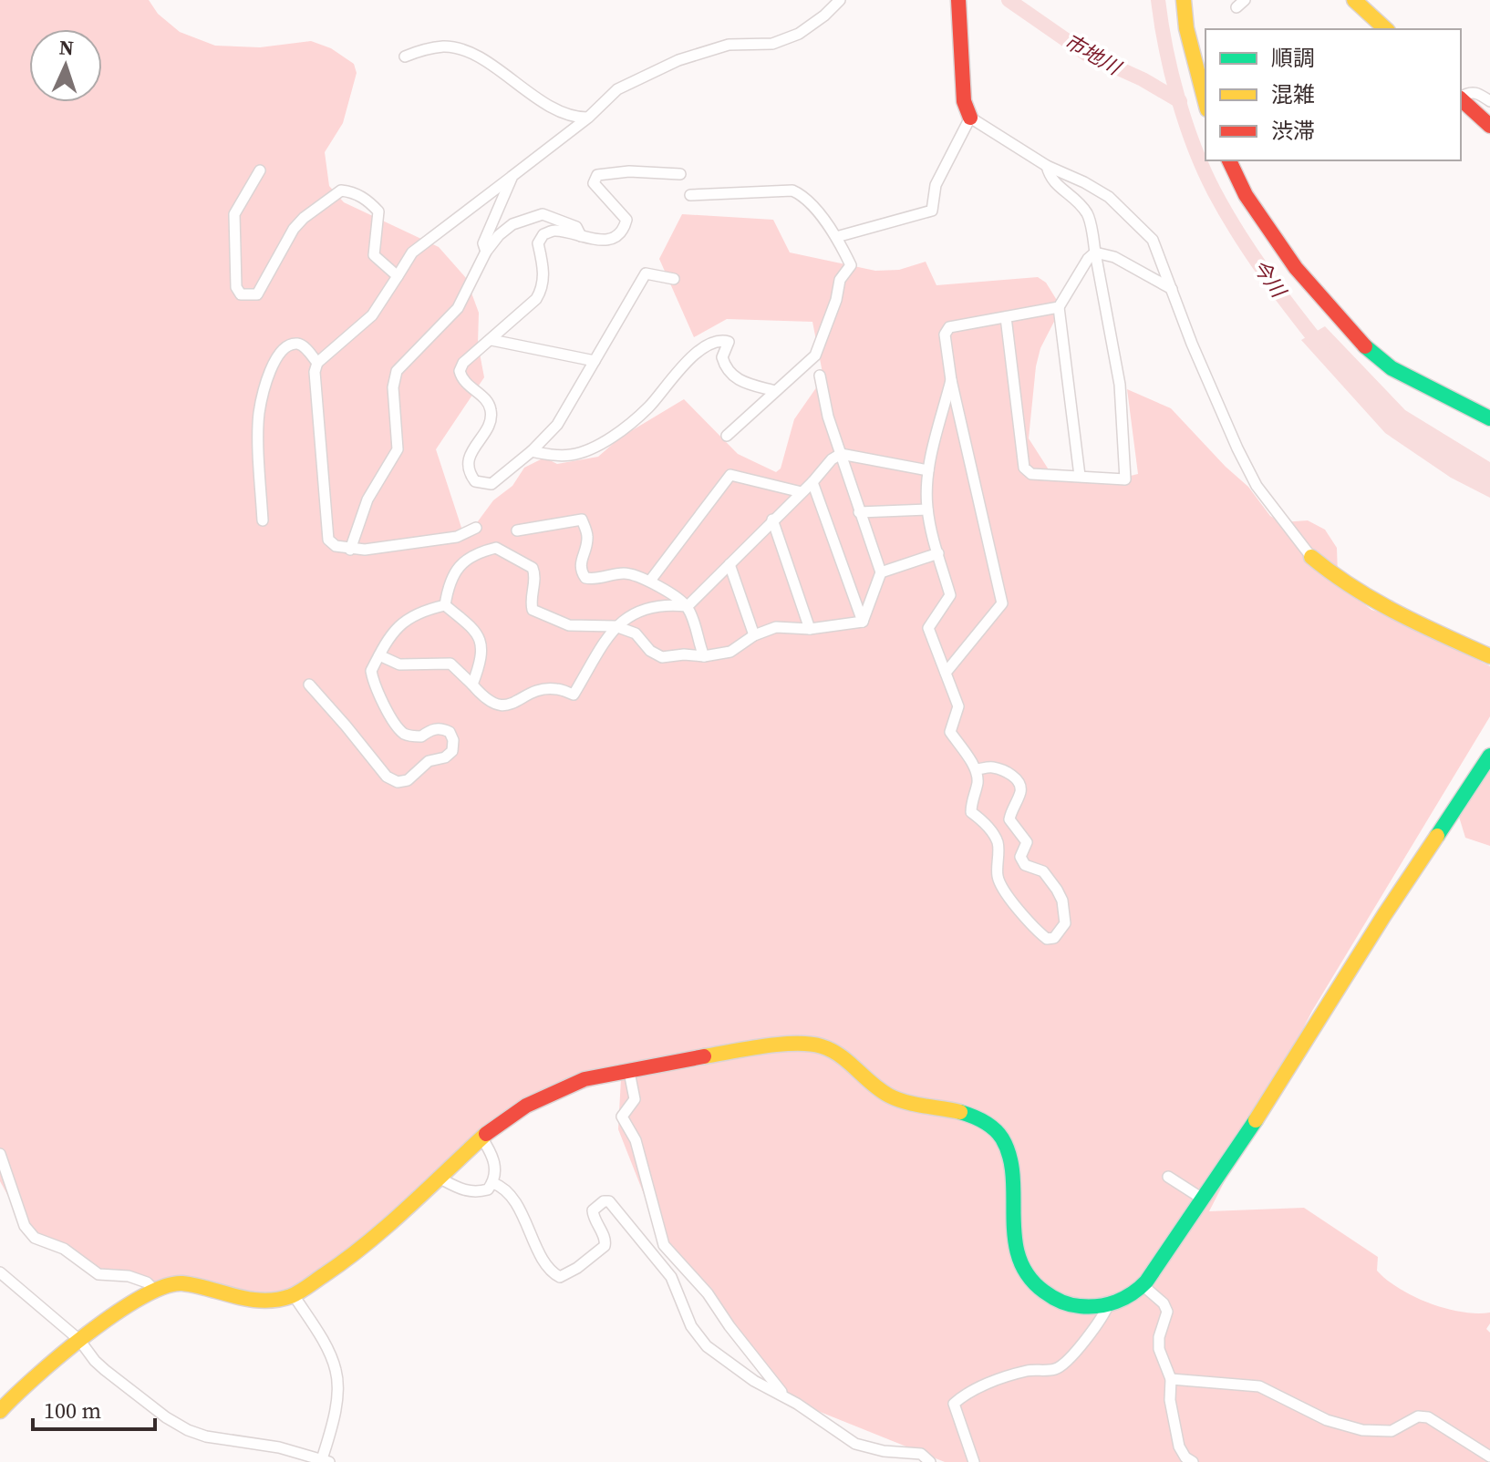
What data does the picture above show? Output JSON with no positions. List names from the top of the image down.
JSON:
{
  "water": ["市地川", "今川"],
  "legend": ["順調", "混雑", "渋滞"],
  "scale_bar": "100 m",
  "north": "top"
}
